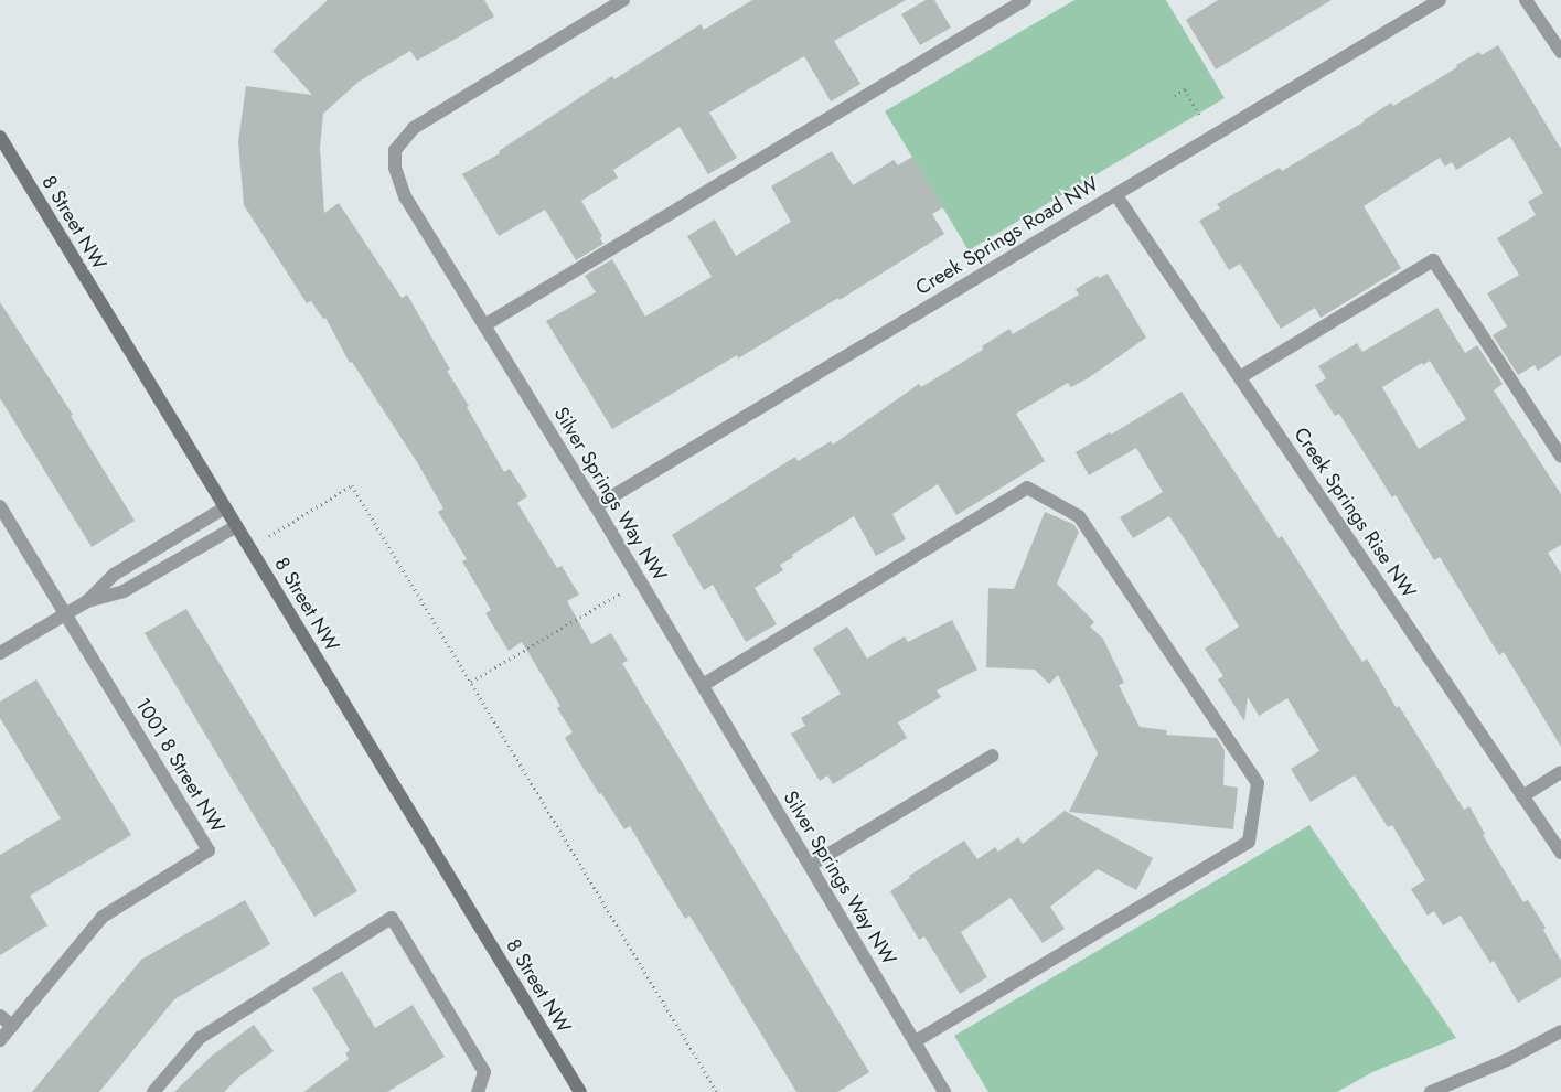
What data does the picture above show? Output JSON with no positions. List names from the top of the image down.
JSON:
{
  "streets": {
    "street": [
      "8 Street NW",
      "Creek Springs Road NW",
      "Silver Springs Way NW",
      "Creek Springs Rise NW",
      "1001 8 Street NW"
    ]
  },
  "crossings": [
    ["Creek Springs Road NW", "Silver Springs Way NW"],
    ["Creek Springs Road NW", "Creek Springs Rise NW"]
  ]
}
